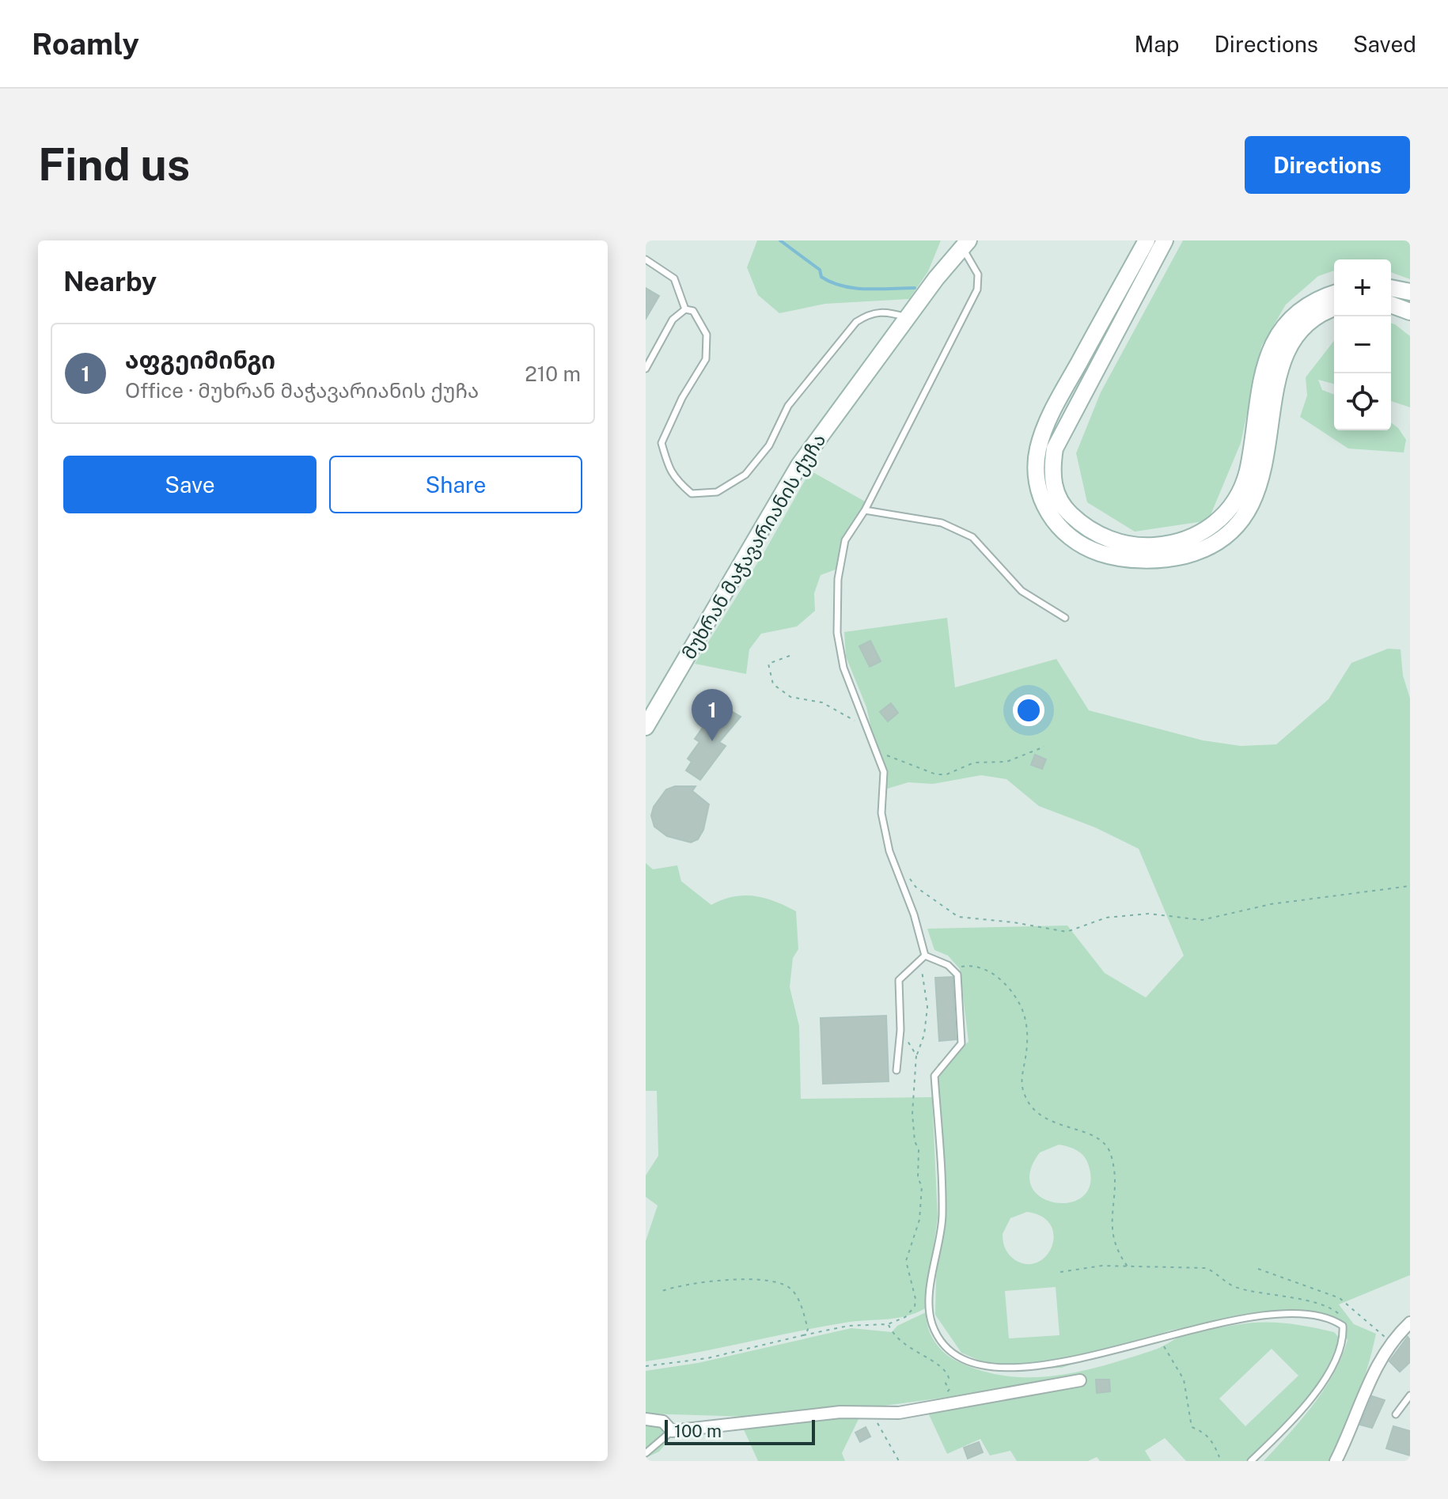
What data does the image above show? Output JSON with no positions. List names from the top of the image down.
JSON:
{
  "streets": {
    "main road": ["მუხრან მაჭავარიანის ქუჩა"]
  },
  "scale_bar": "100 m",
  "page": {
    "header": "Roamly",
    "nav": ["Map", "Directions", "Saved"],
    "buttons": [
      "Directions",
      ["Save", "Share"]
    ],
    "title": "Find us",
    "heading": "Nearby",
    "map_buttons": ["+", "−"],
    "list": [
      {
        "mark": "1",
        "name": "აფგეიმინგი",
        "note": "Office · მუხრან მაჭავარიანის ქუჩა",
        "value": "210 m"
      }
    ],
    "pins": "1",
    "scale": "100 m"
  }
}
